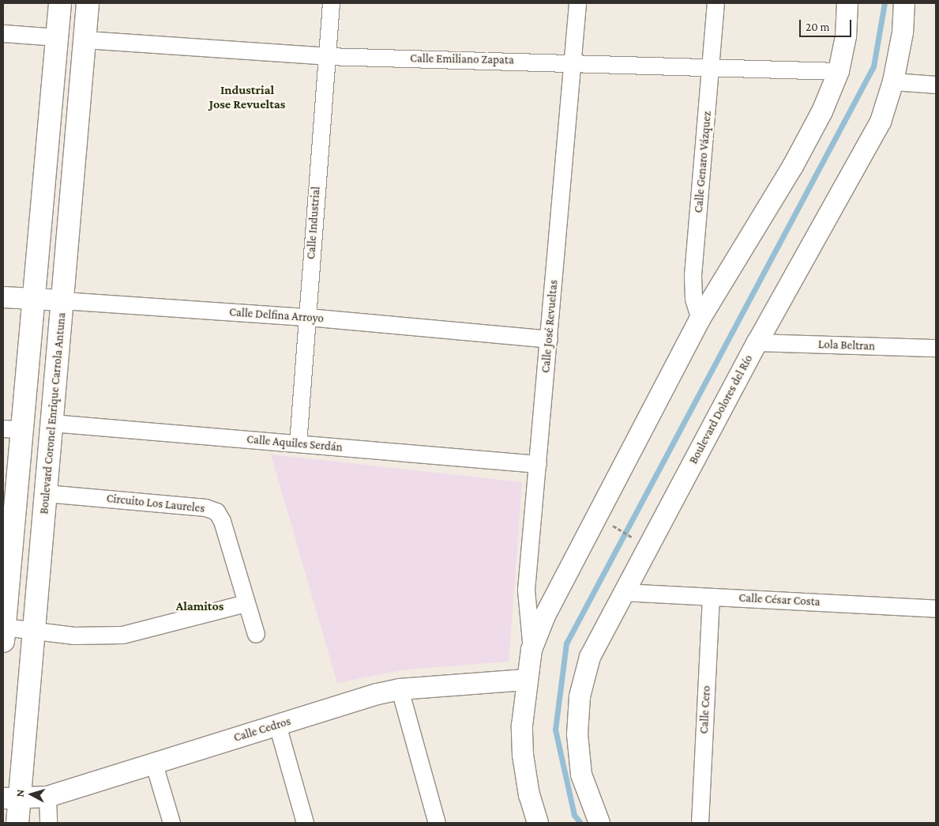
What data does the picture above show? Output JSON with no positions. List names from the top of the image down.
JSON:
{
  "streets": {
    "main road": ["Boulevard Coronel Enrique Carrola Antuna"],
    "street": [
      "Calle Emiliano Zapata",
      "Calle Genaro Vázquez",
      "Calle Industrial",
      "Calle Delfina Arroyo",
      "Calle José Revueltas",
      "Lola Beltran",
      "Boulevard Dolores del Río",
      "Calle Aquiles Serdán",
      "Circuito Los Laureles",
      "Calle César Costa",
      "Calle Cero",
      "Calle Cedros"
    ]
  },
  "crossings": [
    ["Calle Emiliano Zapata", "Calle Genaro Vázquez"],
    ["Calle Emiliano Zapata", "Calle Industrial"],
    ["Calle Emiliano Zapata", "Calle José Revueltas"],
    ["Calle Emiliano Zapata", "Boulevard Coronel Enrique Carrola Antuna"],
    ["Calle Industrial", "Calle Delfina Arroyo"],
    ["Calle Industrial", "Calle Aquiles Serdán"],
    ["Calle Delfina Arroyo", "Calle José Revueltas"],
    ["Calle Delfina Arroyo", "Boulevard Coronel Enrique Carrola Antuna"],
    ["Calle José Revueltas", "Calle Aquiles Serdán"],
    ["Lola Beltran", "Boulevard Dolores del Río"],
    ["Boulevard Dolores del Río", "Calle César Costa"],
    ["Boulevard Coronel Enrique Carrola Antuna", "Calle Aquiles Serdán"],
    ["Boulevard Coronel Enrique Carrola Antuna", "Circuito Los Laureles"],
    ["Boulevard Coronel Enrique Carrola Antuna", "Calle Cedros"],
    ["Calle César Costa", "Calle Cero"]
  ],
  "districts": ["Industrial Jose Revueltas", "Alamitos"],
  "scale_bar": "20 m",
  "north": "left"
}
